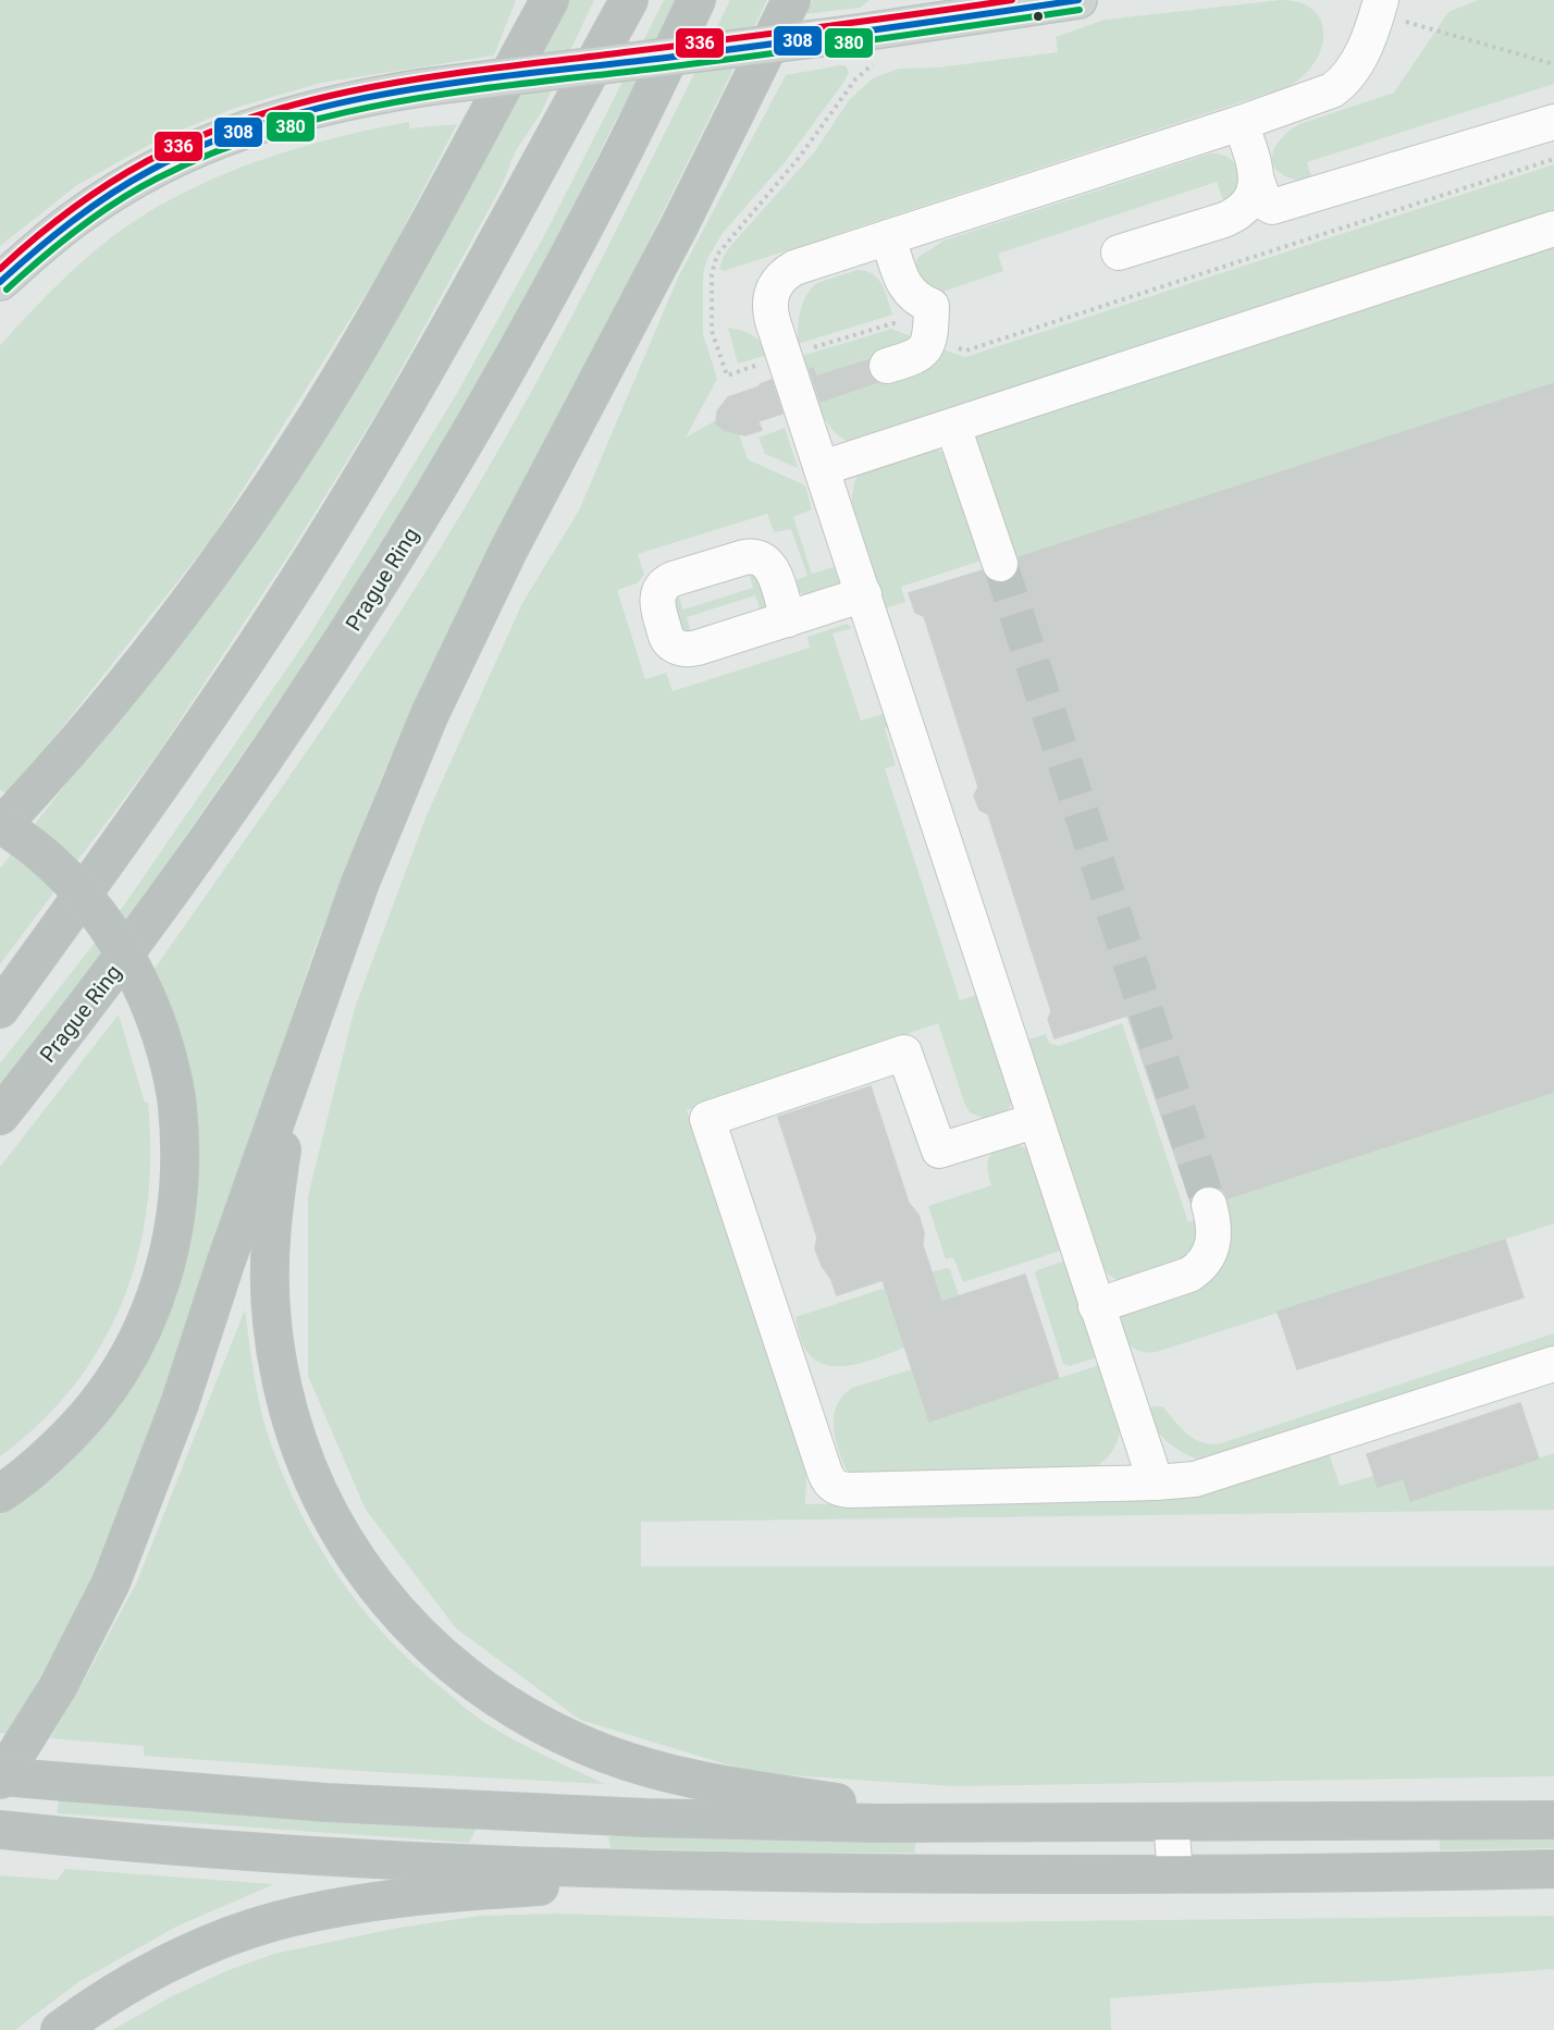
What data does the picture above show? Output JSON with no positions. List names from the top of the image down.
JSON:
{
  "streets": {
    "highway": ["Prague Ring"]
  },
  "lines": ["transit line 308", "transit line 336", "transit line 380"]
}
